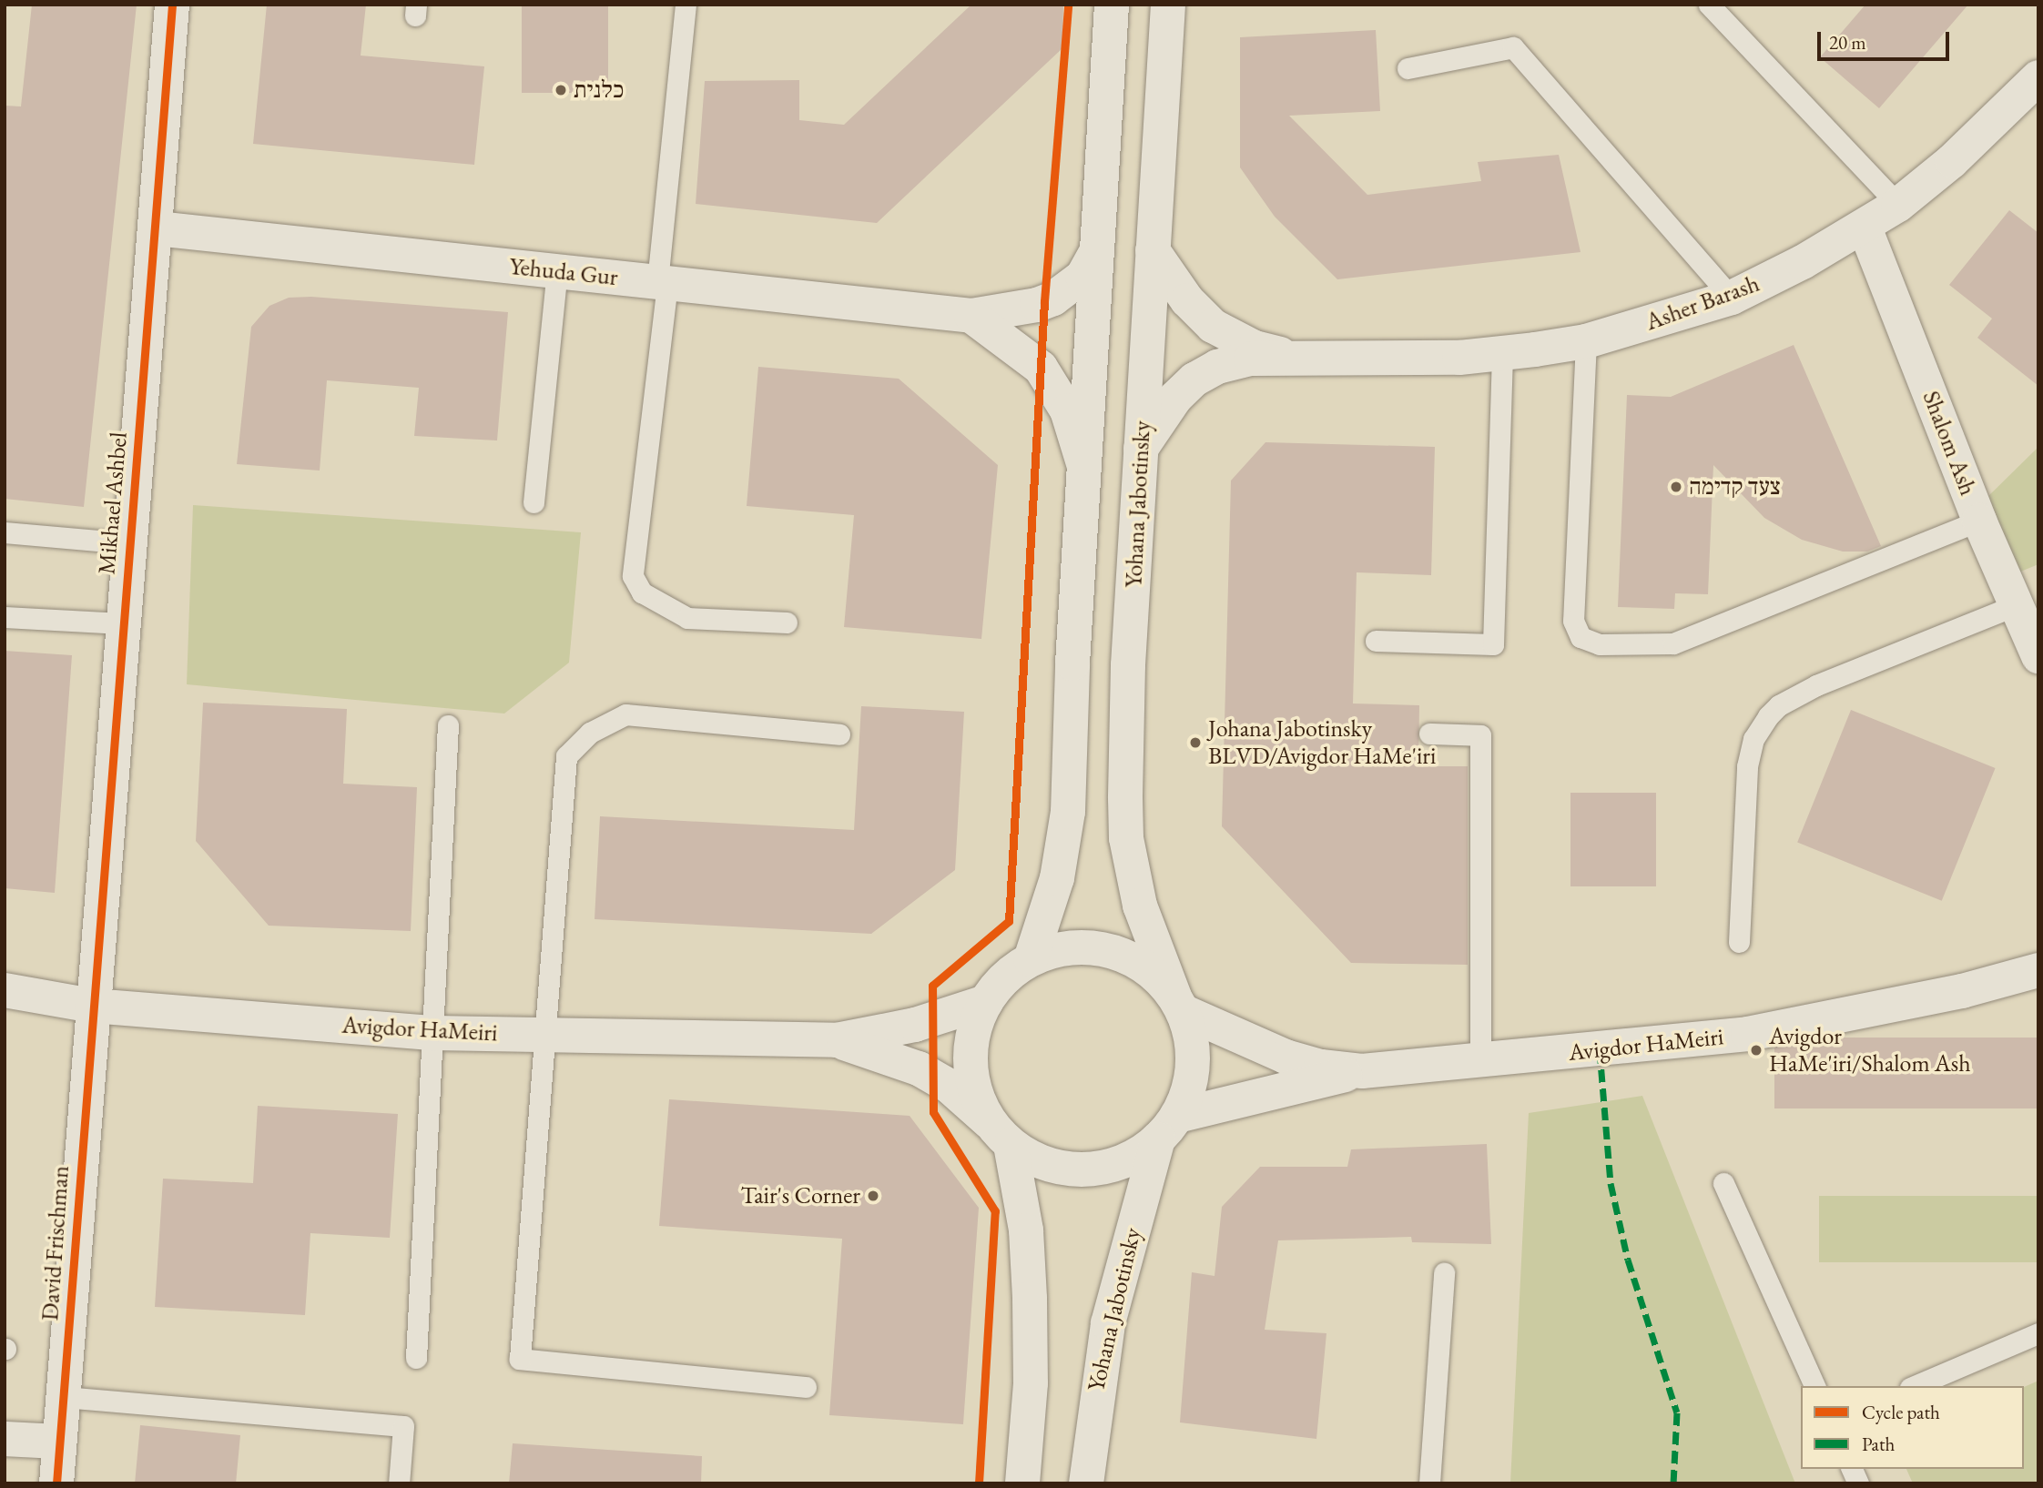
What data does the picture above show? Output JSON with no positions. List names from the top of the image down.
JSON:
{
  "streets": {
    "street": [
      "Yehuda Gur",
      "Asher Barash",
      "Shalom Ash",
      "Mikhael Ashbel",
      "Yohana Jabotinsky",
      "Avigdor HaMeiri",
      "David Frischman"
    ]
  },
  "crossings": [
    ["Yehuda Gur", "Mikhael Ashbel"],
    ["Asher Barash", "Shalom Ash"],
    ["Asher Barash", "Yohana Jabotinsky"],
    ["Mikhael Ashbel", "Avigdor HaMeiri"],
    ["Mikhael Ashbel", "David Frischman"],
    ["Yohana Jabotinsky", "Avigdor HaMeiri"],
    ["Avigdor HaMeiri", "David Frischman"]
  ],
  "places": [
    "כלנית",
    "צעד קדימה",
    "Johana Jabotinsky BLVD/Avigdor HaMe'iri",
    "Avigdor HaMe'iri/Shalom Ash",
    "Tair's Corner"
  ],
  "legend": ["Cycle path", "Path"],
  "scale_bar": "20 m"
}
